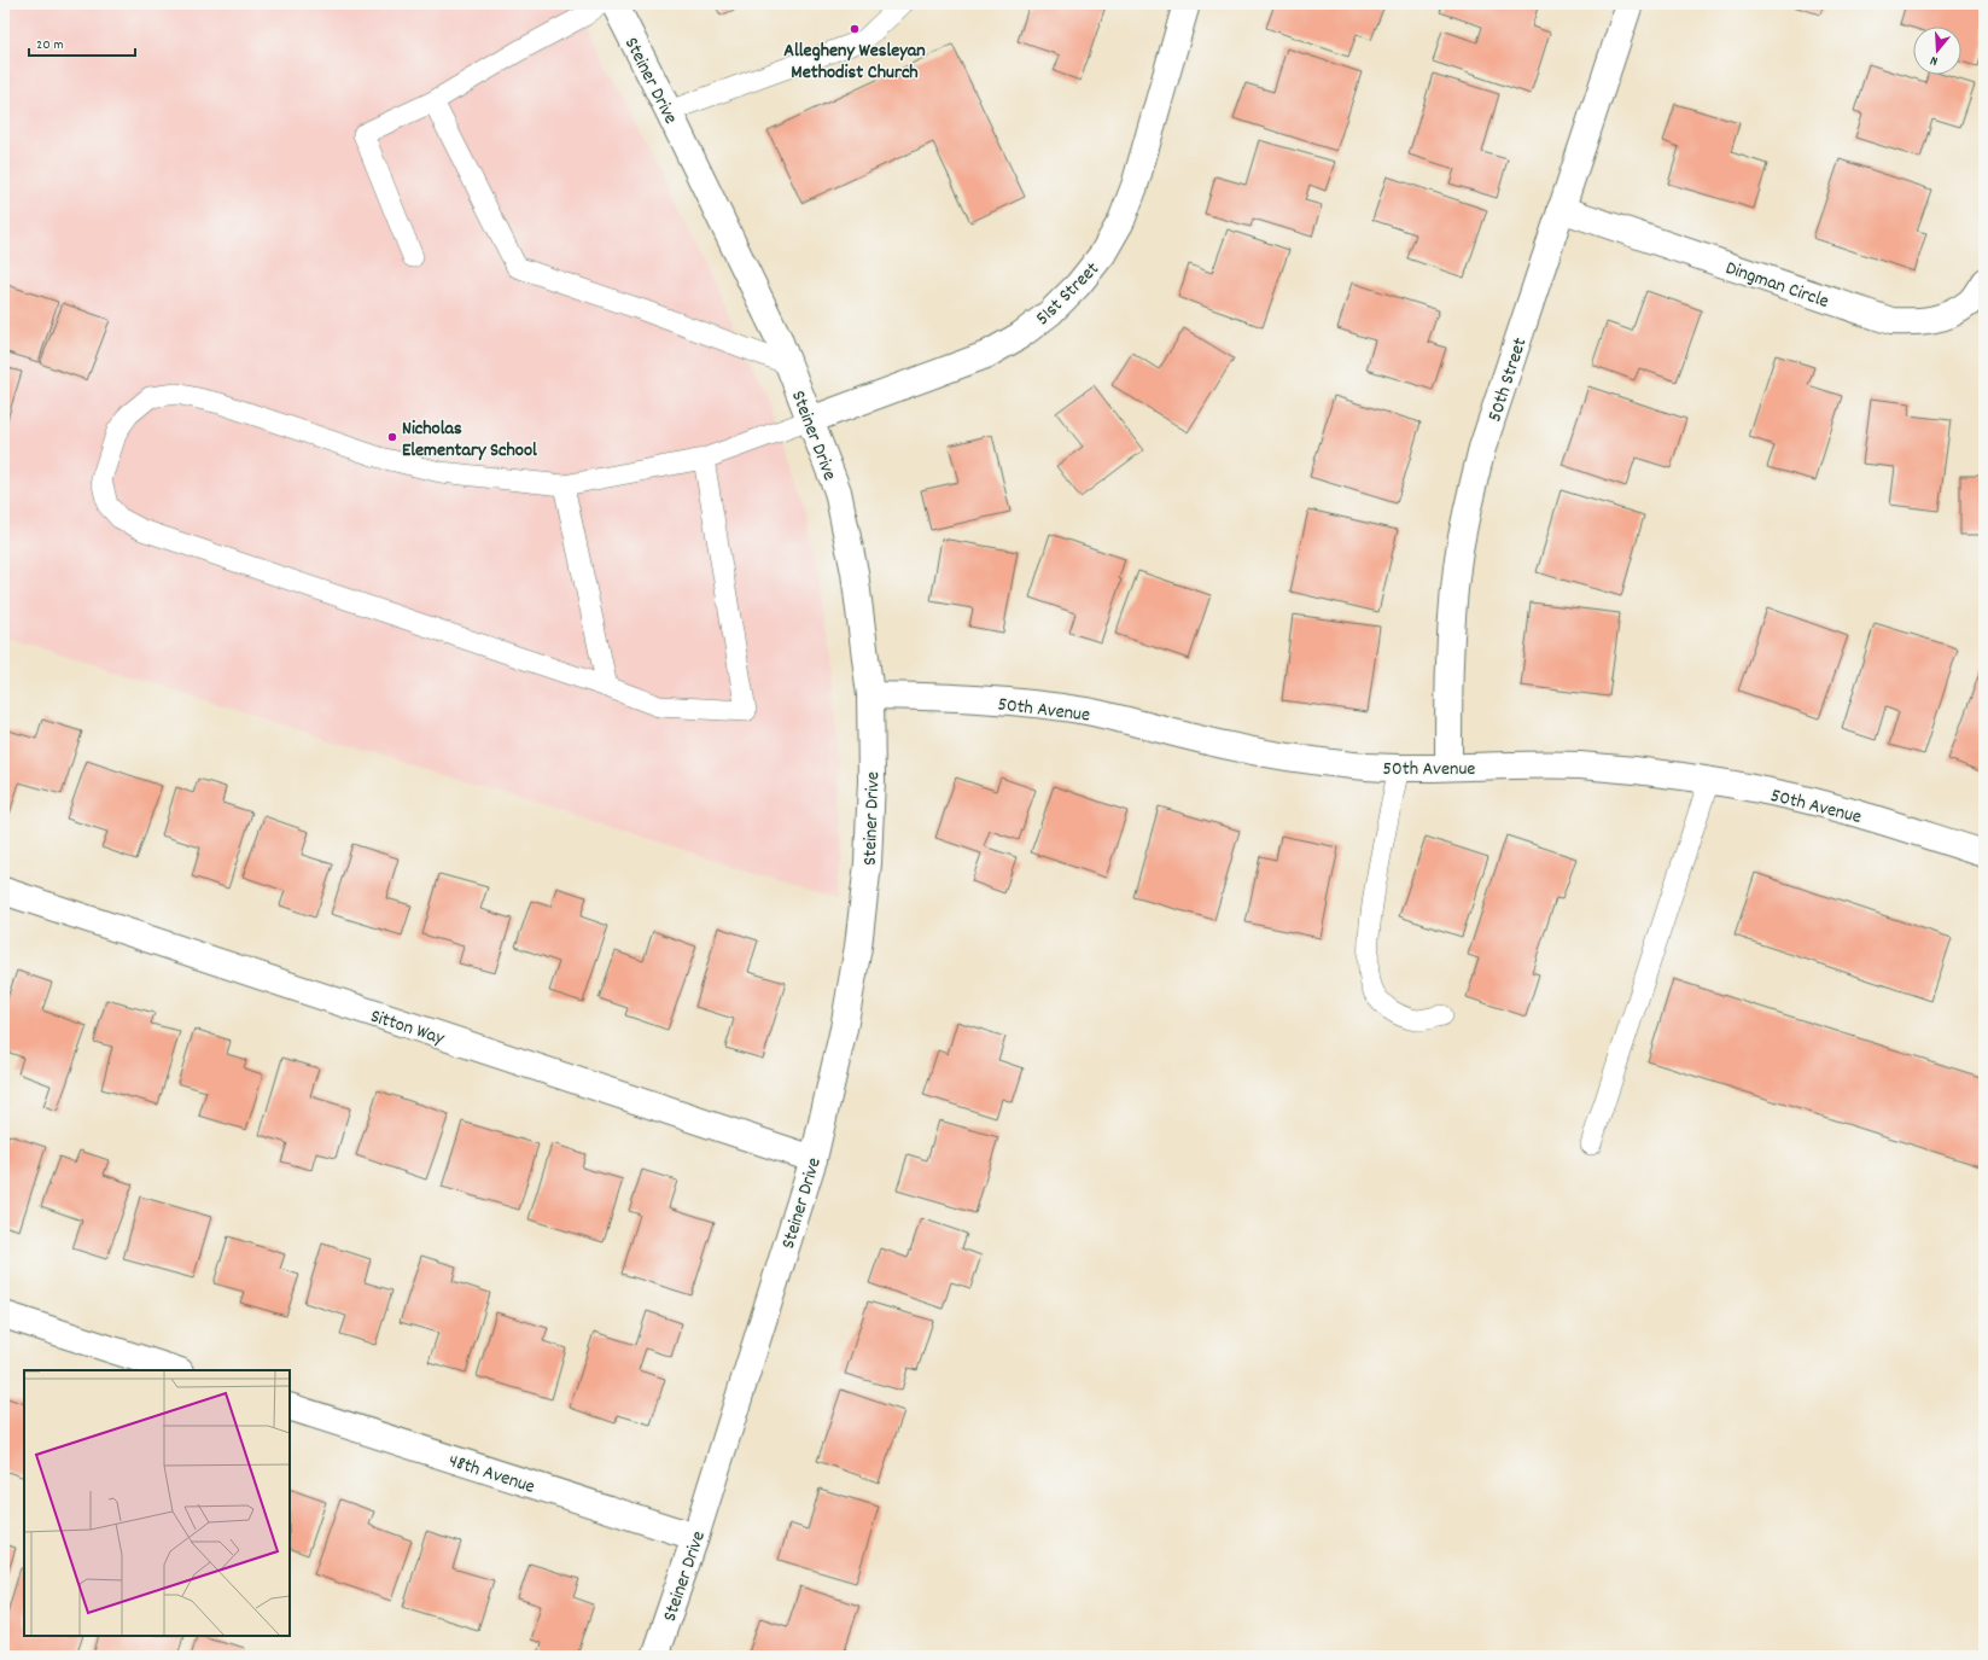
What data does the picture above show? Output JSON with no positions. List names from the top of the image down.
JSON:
{
  "streets": {
    "street": [
      "Steiner Drive",
      "Dingman Circle",
      "51st Street",
      "50th Street",
      "50th Avenue",
      "Sitton Way",
      "48th Avenue"
    ]
  },
  "crossings": [
    ["Steiner Drive", "51st Street"],
    ["Steiner Drive", "50th Avenue"],
    ["Steiner Drive", "Sitton Way"],
    ["Steiner Drive", "48th Avenue"],
    ["Dingman Circle", "50th Street"],
    ["50th Street", "50th Avenue"]
  ],
  "places": ["Allegheny Wesleyan Methodist Church", "Nicholas Elementary School"],
  "scale_bar": "20 m",
  "north": "bottom"
}
